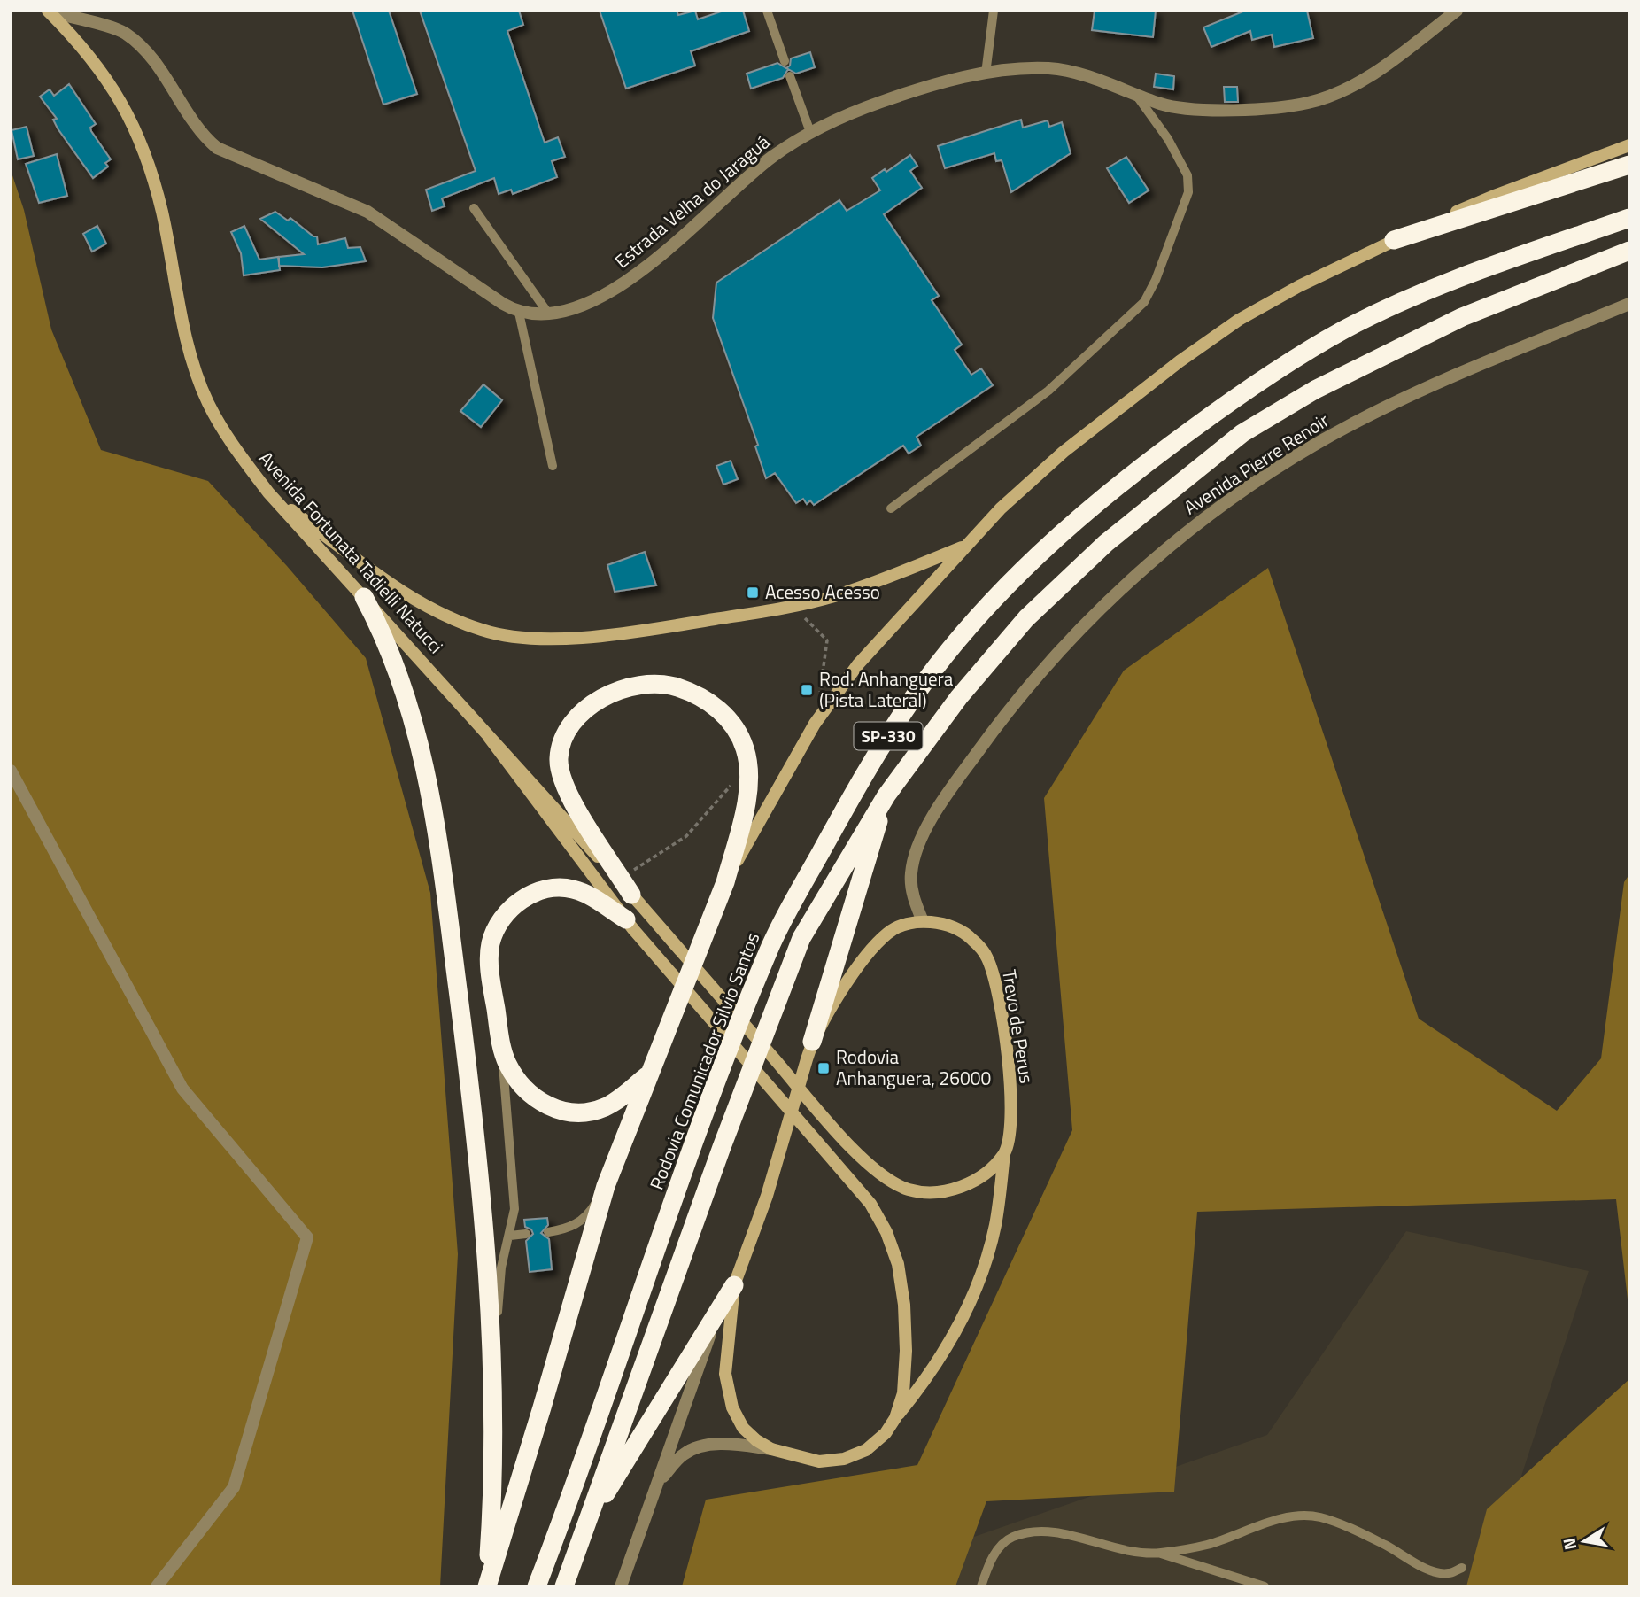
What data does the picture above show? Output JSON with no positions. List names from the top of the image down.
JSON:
{
  "streets": {
    "highway": ["SP-330", "Rodovia Comunicador Silvio Santos"],
    "main road": ["Avenida Fortunata Tadielli Natucci", "Trevo de Perus"],
    "street": ["Estrada Velha do Jaraguá", "Avenida Pierre Renoir"]
  },
  "crossings": [
    ["Avenida Pierre Renoir", "Trevo de Perus"],
    ["Avenida Fortunata Tadielli Natucci", "Trevo de Perus"]
  ],
  "places": {
    "transit": ["Acesso Acesso", "Rod. Anhanguera (Pista Lateral)", "Rodovia Anhanguera, 26000"]
  },
  "north": "left"
}
